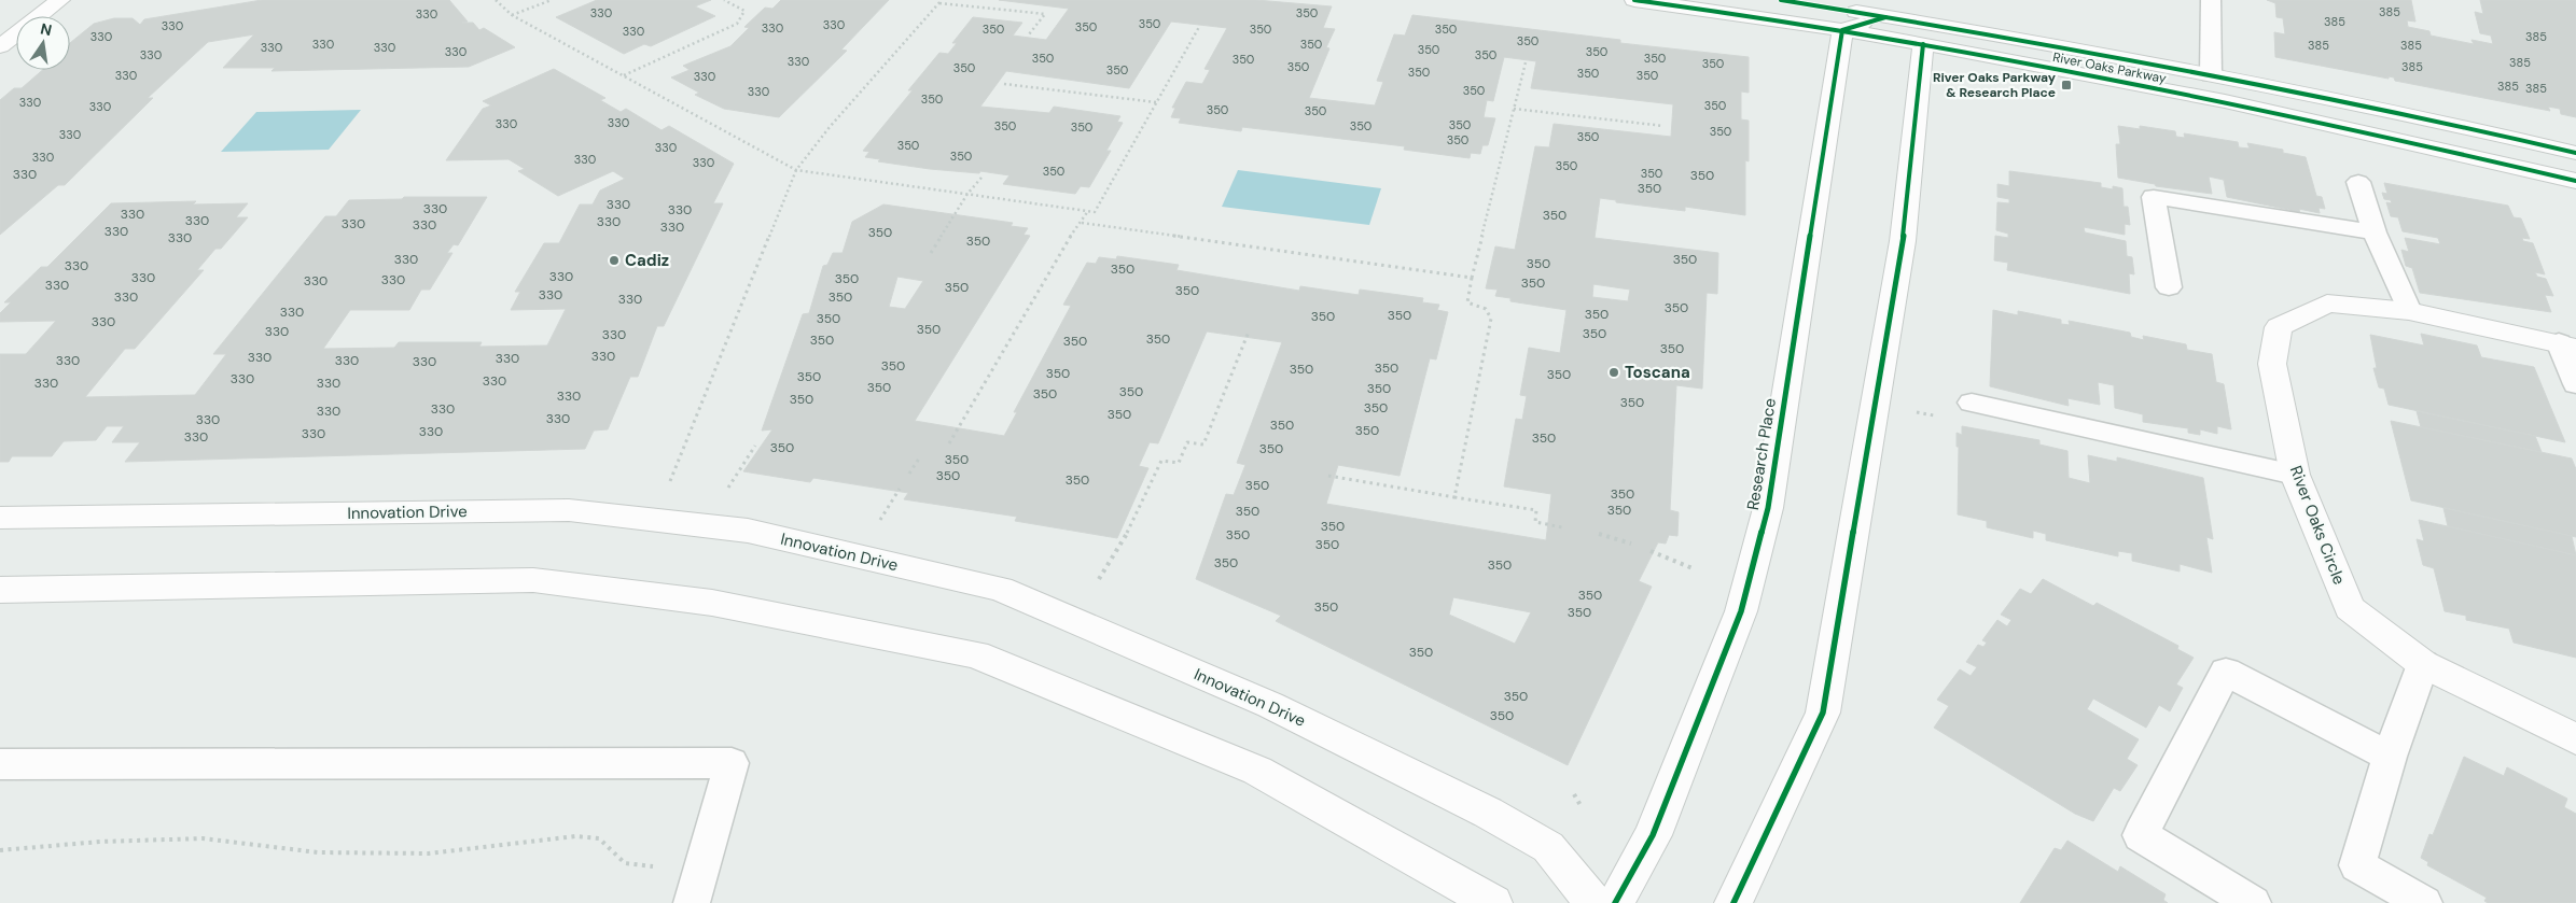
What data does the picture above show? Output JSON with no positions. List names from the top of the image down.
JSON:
{
  "streets": {
    "street": [
      "River Oaks Parkway",
      "Research Place",
      "Innovation Drive",
      "River Oaks Circle"
    ]
  },
  "crossings": [
    ["River Oaks Parkway", "Research Place"]
  ],
  "places": {
    "transit": ["River Oaks Parkway & Research Place"],
    "other": ["Cadiz", "Toscana"]
  },
  "house_numbers": [
    "385",
    "330",
    "350",
    "330",
    "385",
    "350",
    "330",
    "330",
    "350",
    "330",
    "350",
    "350",
    "350",
    "330",
    "330",
    "385",
    "350",
    "330",
    "350",
    "385",
    "385",
    "330",
    "330",
    "350",
    "330",
    "350",
    "330",
    "350",
    "350",
    "350",
    "350",
    "330",
    "385",
    "350",
    "350",
    "385",
    "350",
    "350",
    "350",
    "350",
    "330",
    "350",
    "330",
    "385",
    "385",
    "350",
    "330",
    "350",
    "330",
    "350",
    "330",
    "350",
    "350",
    "330",
    "330",
    "350",
    "350",
    "350",
    "350",
    "350",
    "330",
    "350",
    "350",
    "350",
    "330",
    "350",
    "330",
    "330",
    "330",
    "350",
    "350",
    "350",
    "330",
    "350",
    "350",
    "330",
    "330",
    "330",
    "330",
    "350",
    "330",
    "330",
    "330",
    "330",
    "330",
    "330",
    "350",
    "330",
    "350",
    "330",
    "350",
    "350",
    "330",
    "350",
    "330",
    "330",
    "350",
    "330",
    "330",
    "350",
    "330",
    "350",
    "350",
    "330",
    "330",
    "350",
    "330",
    "350",
    "330",
    "350",
    "350",
    "350",
    "350",
    "330",
    "350",
    "330",
    "350",
    "330",
    "350",
    "350",
    "350",
    "350",
    "330",
    "330",
    "330",
    "330",
    "330",
    "330",
    "350",
    "350",
    "350",
    "350",
    "350",
    "350",
    "330",
    "330",
    "330",
    "330",
    "350",
    "350",
    "350",
    "350",
    "330",
    "350",
    "350",
    "350",
    "330",
    "330",
    "350",
    "330",
    "330",
    "350",
    "350",
    "330",
    "330",
    "330",
    "350",
    "350",
    "350",
    "350",
    "350",
    "350",
    "350",
    "350",
    "350",
    "350",
    "350",
    "350",
    "350",
    "350",
    "350",
    "350",
    "350",
    "350",
    "350",
    "350",
    "350"
  ],
  "north": "top"
}
